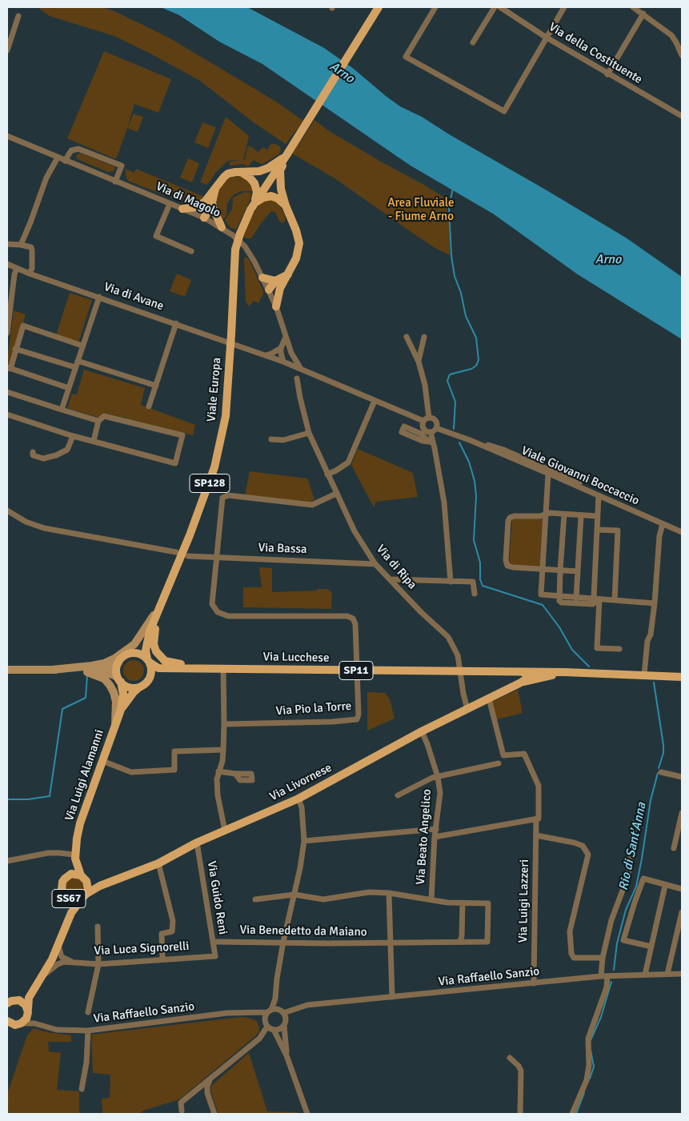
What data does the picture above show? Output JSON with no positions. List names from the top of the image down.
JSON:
{
  "streets": {
    "main road": [
      "Viale Europa",
      "SP128",
      "Via Lucchese",
      "SP11",
      "Via Luigi Alamanni",
      "Via Livornese",
      "SS67"
    ],
    "street": [
      "Via della Costituente",
      "Via di Magolo",
      "Via di Avane",
      "Viale Giovanni Boccaccio",
      "Via Bassa",
      "Via di Ripa",
      "Via Pio la Torre",
      "Via Beato Angelico",
      "Via Guido Reni",
      "Via Luigi Lazzeri",
      "Via Benedetto da Maiano",
      "Via Luca Signorelli",
      "Via Raffaello Sanzio"
    ]
  },
  "crossings": [
    ["Viale Europa", "SP128"],
    ["Viale Europa", "Via Lucchese"],
    ["Viale Europa", "Via Luigi Alamanni"],
    ["SP128", "Via Lucchese"],
    ["Via Bassa", "Via di Ripa"],
    ["Via Bassa", "Via Pio la Torre"],
    ["Via di Ripa", "Via Lucchese"],
    ["Via di Ripa", "Via Livornese"],
    ["Via Lucchese", "Via Pio la Torre"],
    ["Via Lucchese", "Via Luigi Alamanni"],
    ["Via Lucchese", "Via Livornese"],
    ["Via Luigi Alamanni", "Via Livornese"],
    ["Via Luigi Alamanni", "SS67"],
    ["Via Livornese", "Via Beato Angelico"],
    ["Via Livornese", "Via Guido Reni"],
    ["Via Livornese", "SS67"],
    ["Via Livornese", "Via Luigi Lazzeri"],
    ["Via Livornese", "Via Raffaello Sanzio"],
    ["Via Guido Reni", "Via Luca Signorelli"],
    ["Via Luigi Lazzeri", "Via Raffaello Sanzio"]
  ],
  "water": ["Arno", "Rio di Sant'Anna"],
  "parks": ["Area Fluviale - Fiume Arno"]
}
